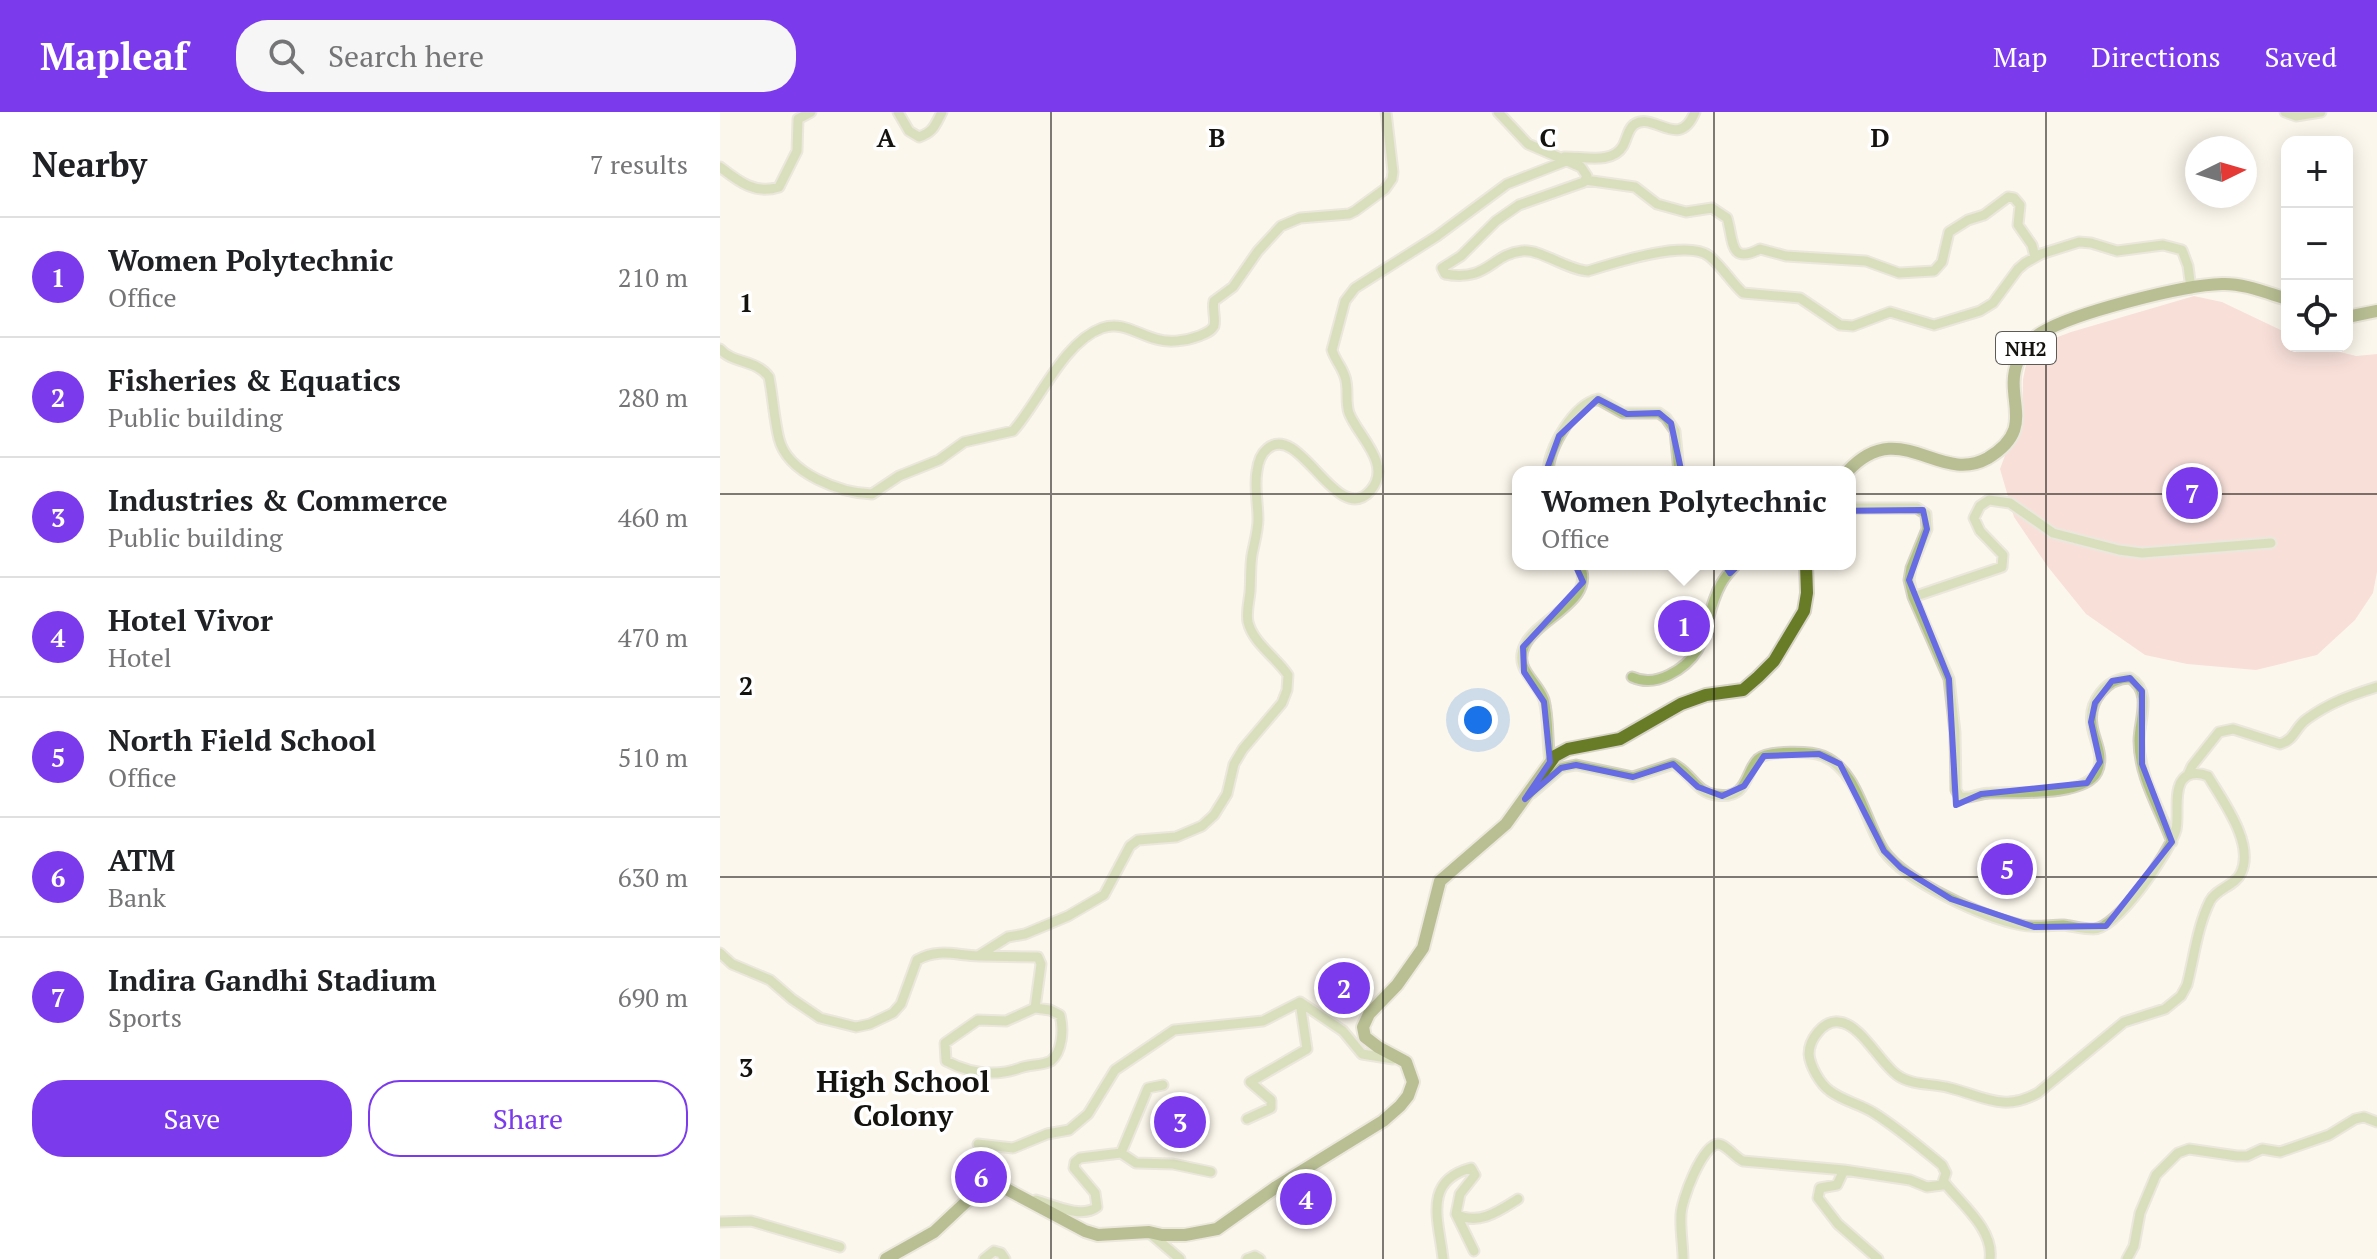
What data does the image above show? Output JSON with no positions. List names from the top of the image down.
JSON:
{
  "streets": {
    "highway": ["NH2"]
  },
  "districts": ["High School Colony"],
  "north": "right",
  "page": {
    "header": "Mapleaf",
    "search": "Search here",
    "nav": ["Map", "Directions", "Saved"],
    "heading": ["Nearby", "7 results"],
    "map_buttons": ["+", "−"],
    "list": [
      {
        "mark": "1",
        "name": "Women Polytechnic",
        "note": "Office",
        "value": "210 m"
      },
      {
        "mark": "2",
        "name": "Fisheries & Equatics",
        "note": "Public building",
        "value": "280 m"
      },
      {
        "mark": "3",
        "name": "Industries & Commerce",
        "note": "Public building",
        "value": "460 m"
      },
      {
        "mark": "4",
        "name": "Hotel Vivor",
        "note": "Hotel",
        "value": "470 m"
      },
      {
        "mark": "5",
        "name": "North Field School",
        "note": "Office",
        "value": "510 m"
      },
      {
        "mark": "6",
        "name": "ATM",
        "note": "Bank",
        "value": "630 m"
      },
      {
        "mark": "7",
        "name": "Indira Gandhi Stadium",
        "note": "Sports",
        "value": "690 m"
      }
    ],
    "pins": [
      "7",
      "1",
      "5",
      "2",
      "3",
      "6",
      "4"
    ],
    "popup": ["Women Polytechnic", "Office"],
    "buttons": ["Save", "Share"]
  },
  "grid": {
    "columns": [
      "A",
      "B",
      "C",
      "D"
    ],
    "rows": ["1", "2", "3"]
  }
}
